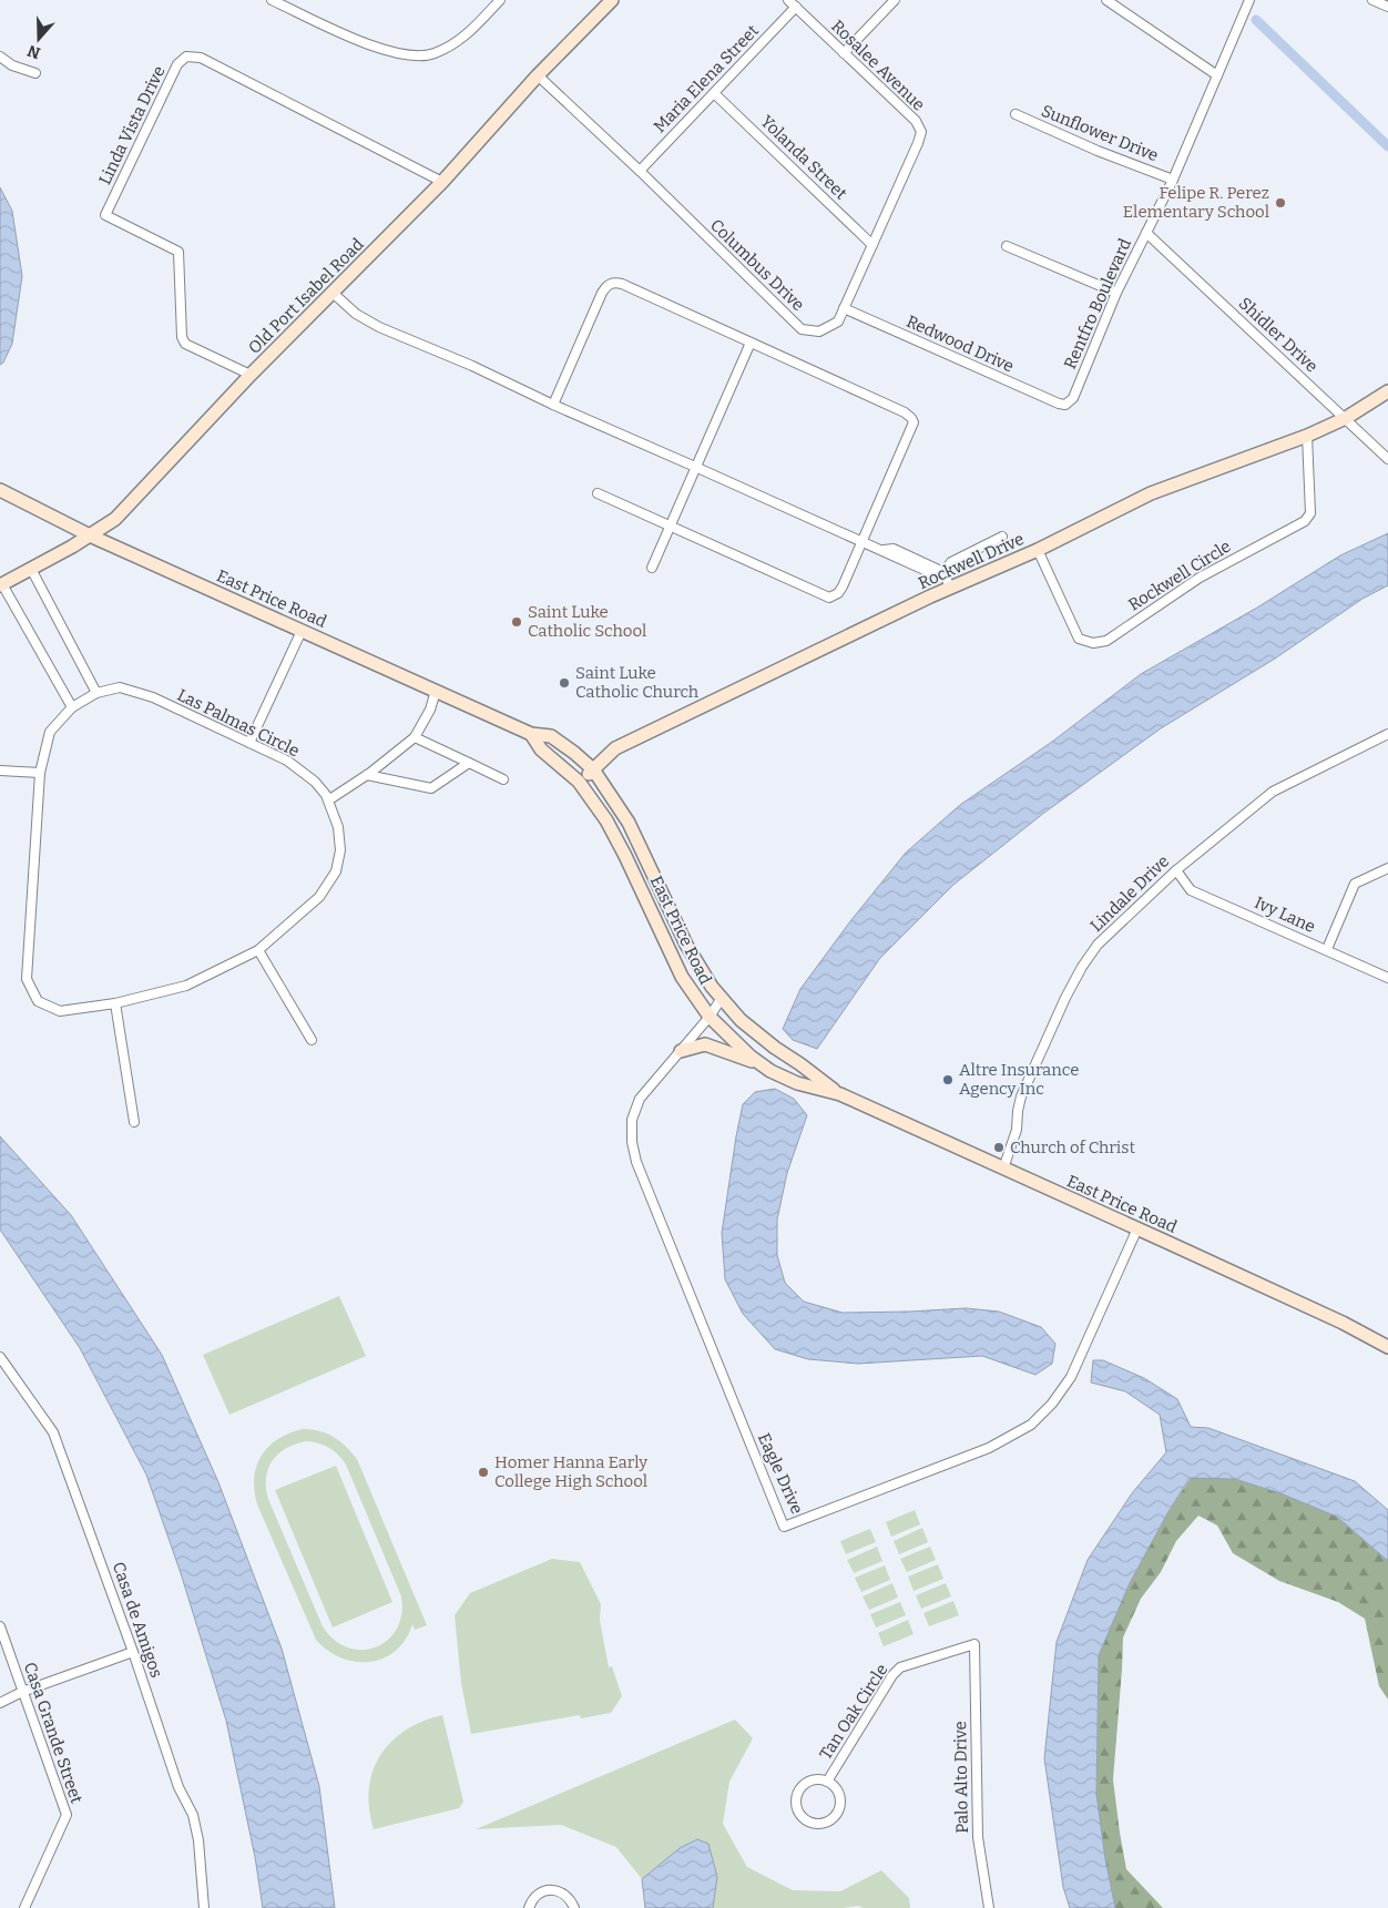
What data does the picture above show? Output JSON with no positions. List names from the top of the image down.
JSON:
{
  "streets": {
    "main road": ["Old Port Isabel Road", "Rockwell Drive", "East Price Road"],
    "street": [
      "Rosalee Avenue",
      "Maria Elena Street",
      "Linda Vista Drive",
      "Sunflower Drive",
      "Yolanda Street",
      "Columbus Drive",
      "Rentfro Boulevard",
      "Shidler Drive",
      "Redwood Drive",
      "Rockwell Circle",
      "Las Palmas Circle",
      "Lindale Drive",
      "Ivy Lane",
      "Eagle Drive",
      "Casa de Amigos",
      "Tan Oak Circle",
      "Casa Grande Street",
      "Palo Alto Drive"
    ]
  },
  "crossings": [
    ["Rosalee Avenue", "Maria Elena Street"],
    ["Rosalee Avenue", "Columbus Drive"],
    ["Maria Elena Street", "Yolanda Street"],
    ["Maria Elena Street", "Columbus Drive"],
    ["Linda Vista Drive", "Old Port Isabel Road"],
    ["Sunflower Drive", "Rentfro Boulevard"],
    ["Yolanda Street", "Columbus Drive"],
    ["Columbus Drive", "Old Port Isabel Road"],
    ["Columbus Drive", "Redwood Drive"],
    ["Old Port Isabel Road", "East Price Road"],
    ["Rentfro Boulevard", "Shidler Drive"],
    ["Rentfro Boulevard", "Redwood Drive"],
    ["Shidler Drive", "Rockwell Drive"],
    ["Rockwell Drive", "Rockwell Circle"],
    ["Rockwell Drive", "East Price Road"],
    ["East Price Road", "Lindale Drive"],
    ["East Price Road", "Eagle Drive"],
    ["Lindale Drive", "Ivy Lane"],
    ["Tan Oak Circle", "Palo Alto Drive"]
  ],
  "places": [
    "Felipe R. Perez Elementary School",
    "Saint Luke Catholic School",
    "Saint Luke Catholic Church",
    "Altre Insurance Agency Inc",
    "Church of Christ",
    "Homer Hanna Early College High School"
  ],
  "north": "bottom"
}
